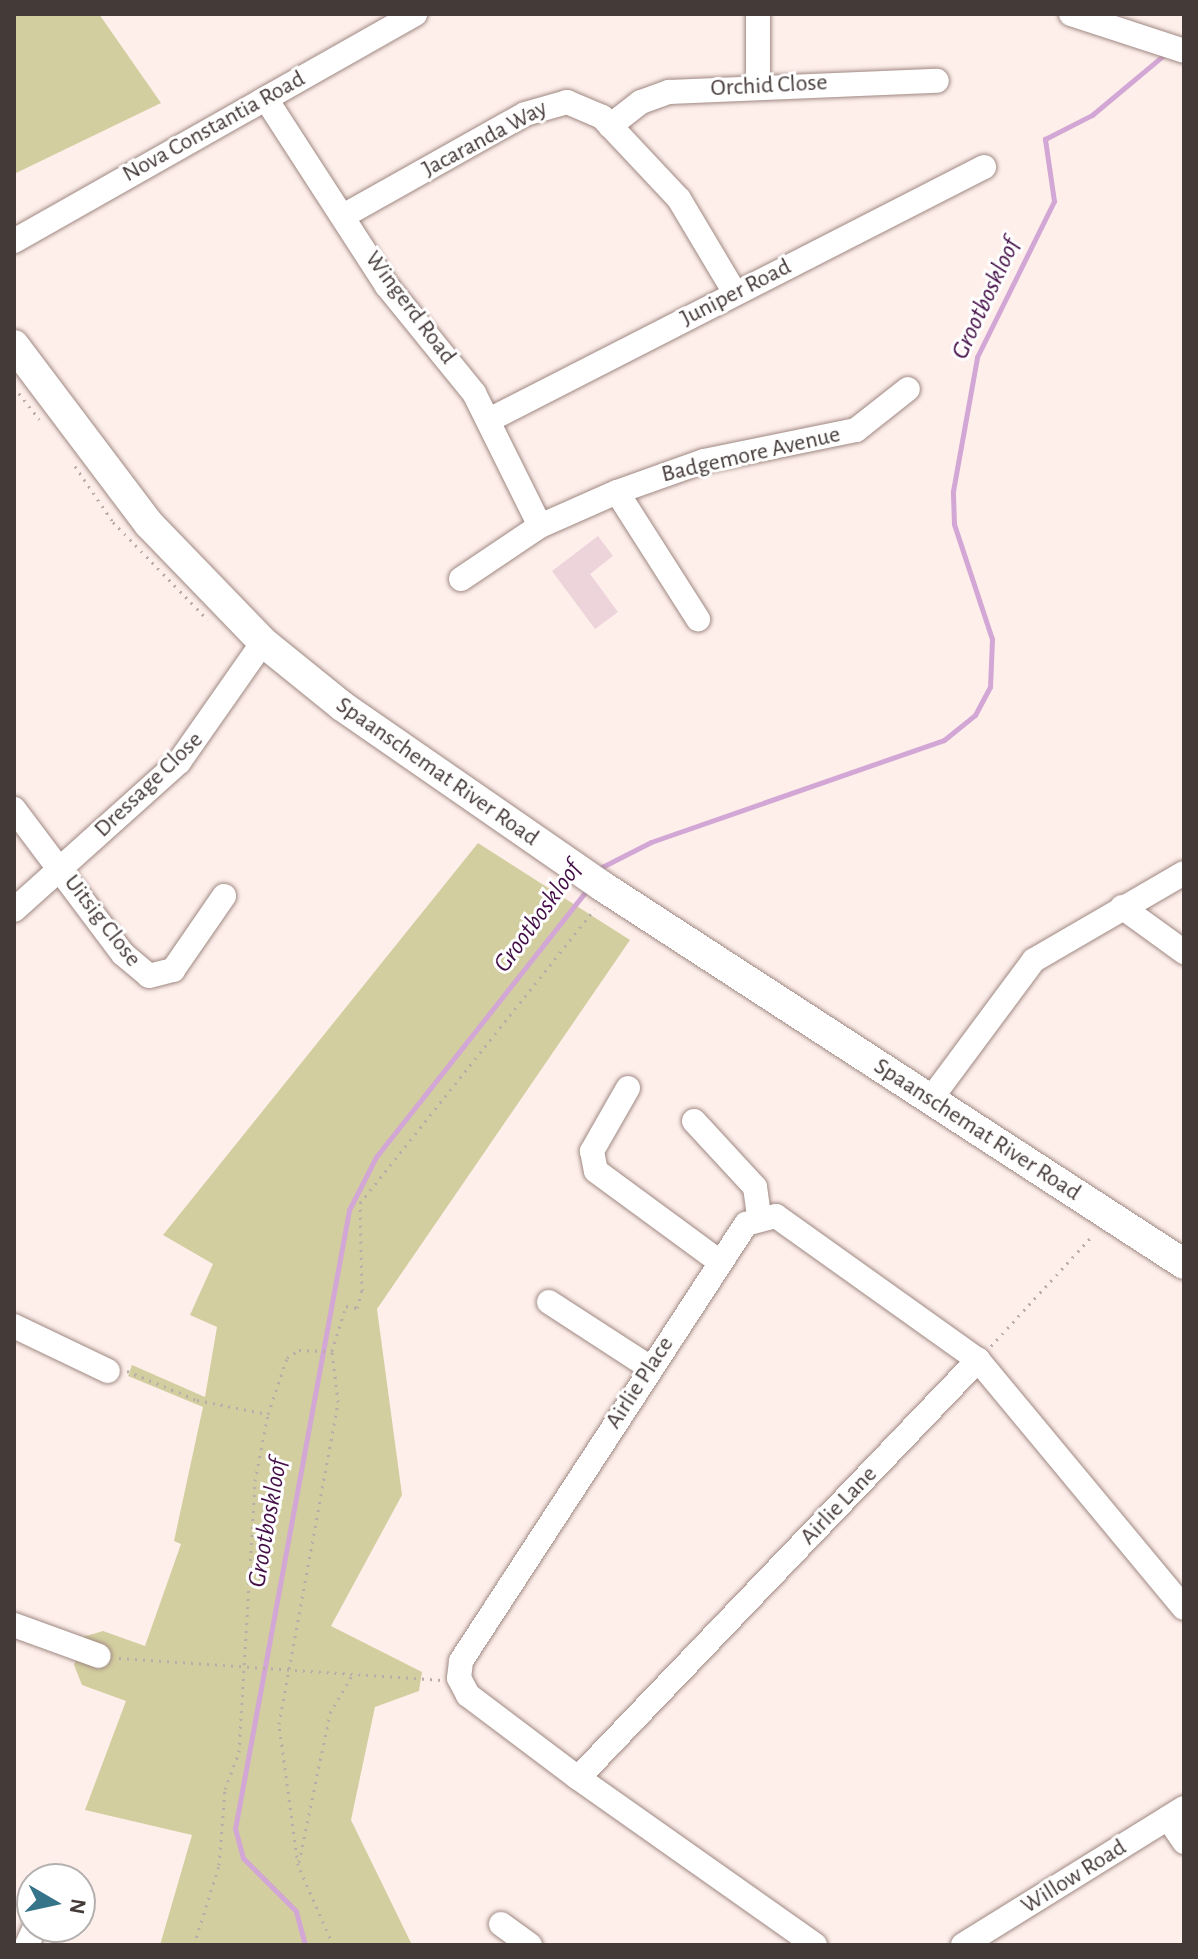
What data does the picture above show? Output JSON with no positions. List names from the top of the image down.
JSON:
{
  "streets": {
    "main road": ["Spaanschemat River Road"],
    "street": [
      "Orchid Close",
      "Nova Constantia Road",
      "Jacaranda Way",
      "Juniper Road",
      "Wingerd Road",
      "Badgemore Avenue",
      "Dressage Close",
      "Uitsig Close",
      "Airlie Place",
      "Airlie Lane",
      "Willow Road"
    ]
  },
  "crossings": [
    ["Orchid Close", "Jacaranda Way"],
    ["Nova Constantia Road", "Wingerd Road"],
    ["Jacaranda Way", "Juniper Road"],
    ["Jacaranda Way", "Wingerd Road"],
    ["Juniper Road", "Wingerd Road"],
    ["Wingerd Road", "Badgemore Avenue"],
    ["Spaanschemat River Road", "Dressage Close"],
    ["Dressage Close", "Uitsig Close"]
  ],
  "water": ["Grootboskloof"],
  "north": "right"
}
